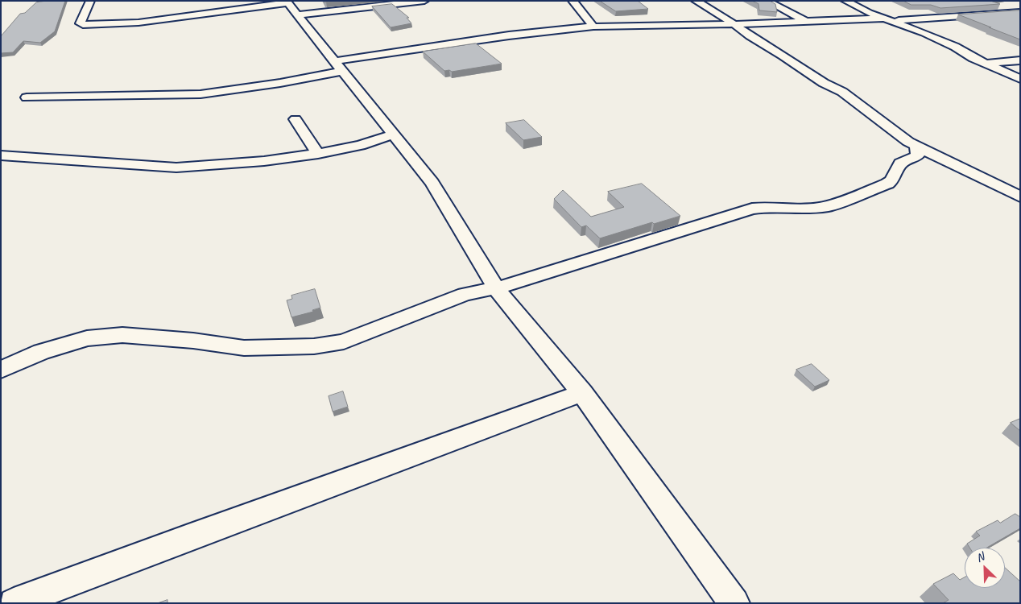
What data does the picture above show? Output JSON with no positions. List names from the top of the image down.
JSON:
{
  "north": "top left"
}
